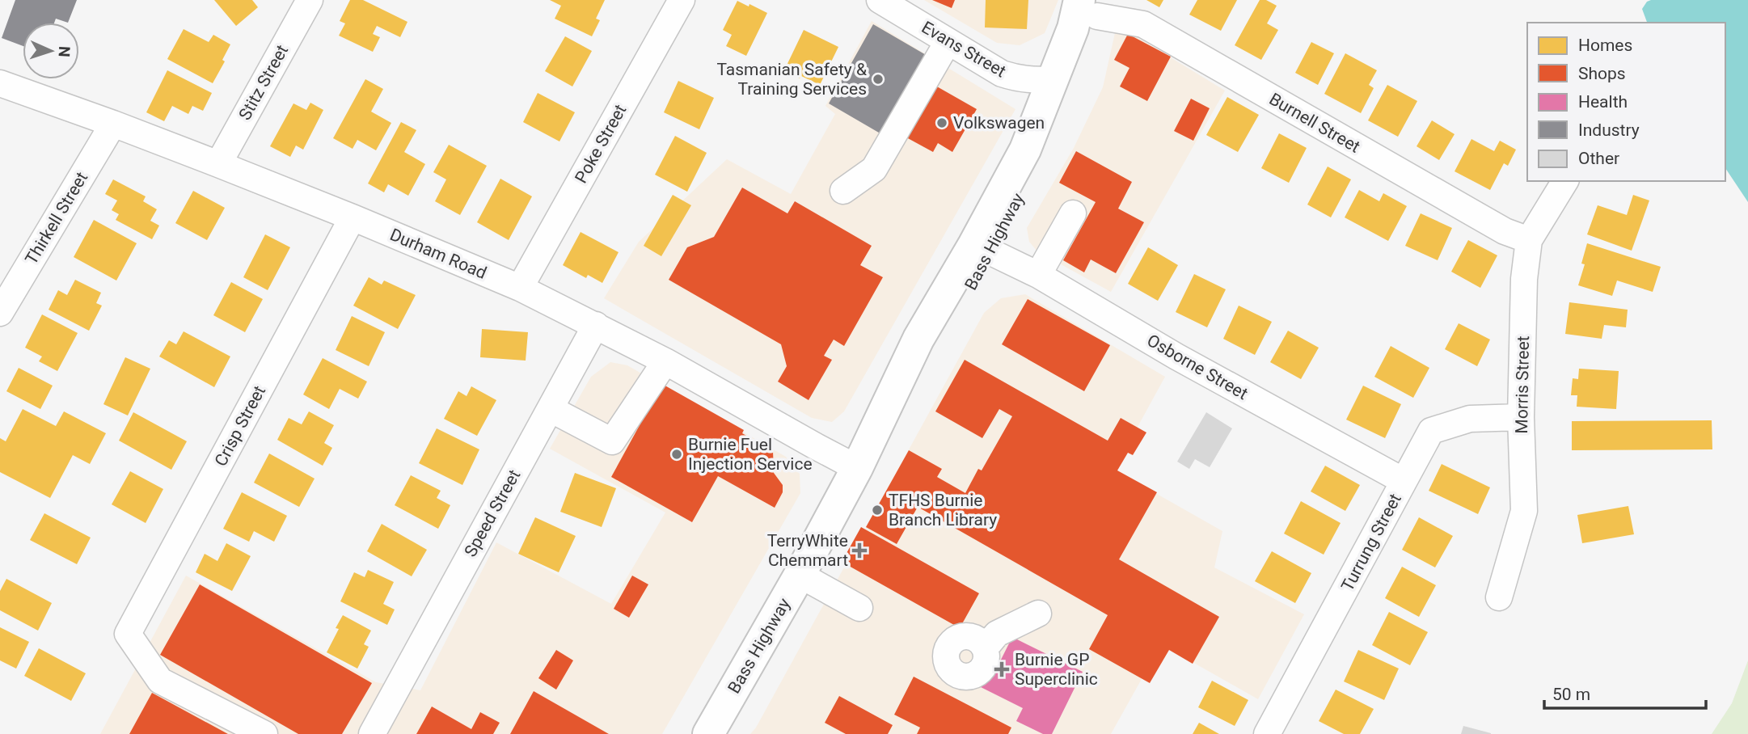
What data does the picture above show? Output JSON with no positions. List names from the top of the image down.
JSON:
{
  "streets": {
    "highway": ["Bass Highway"],
    "street": [
      "Evans Street",
      "Stitz Street",
      "Burnell Street",
      "Poke Street",
      "Thirkell Street",
      "Durham Road",
      "Osborne Street",
      "Morris Street",
      "Crisp Street",
      "Speed Street",
      "Turrung Street"
    ]
  },
  "crossings": [
    ["Evans Street", "Bass Highway"],
    ["Stitz Street", "Durham Road"],
    ["Burnell Street", "Bass Highway"],
    ["Burnell Street", "Morris Street"],
    ["Poke Street", "Durham Road"],
    ["Thirkell Street", "Durham Road"],
    ["Bass Highway", "Durham Road"],
    ["Bass Highway", "Osborne Street"],
    ["Durham Road", "Crisp Street"],
    ["Durham Road", "Speed Street"],
    ["Osborne Street", "Turrung Street"],
    ["Morris Street", "Turrung Street"]
  ],
  "places": {
    "other": [
      "Tasmanian Safety & Training Services",
      "Volkswagen",
      "Burnie Fuel Injection Service",
      "TFHS Burnie Branch Library"
    ],
    "health": ["TerryWhite Chemmart", "Burnie GP Superclinic"]
  },
  "legend": [
    "Homes",
    "Shops",
    "Health",
    "Industry",
    "Other"
  ],
  "scale_bar": "50 m",
  "north": "right"
}
